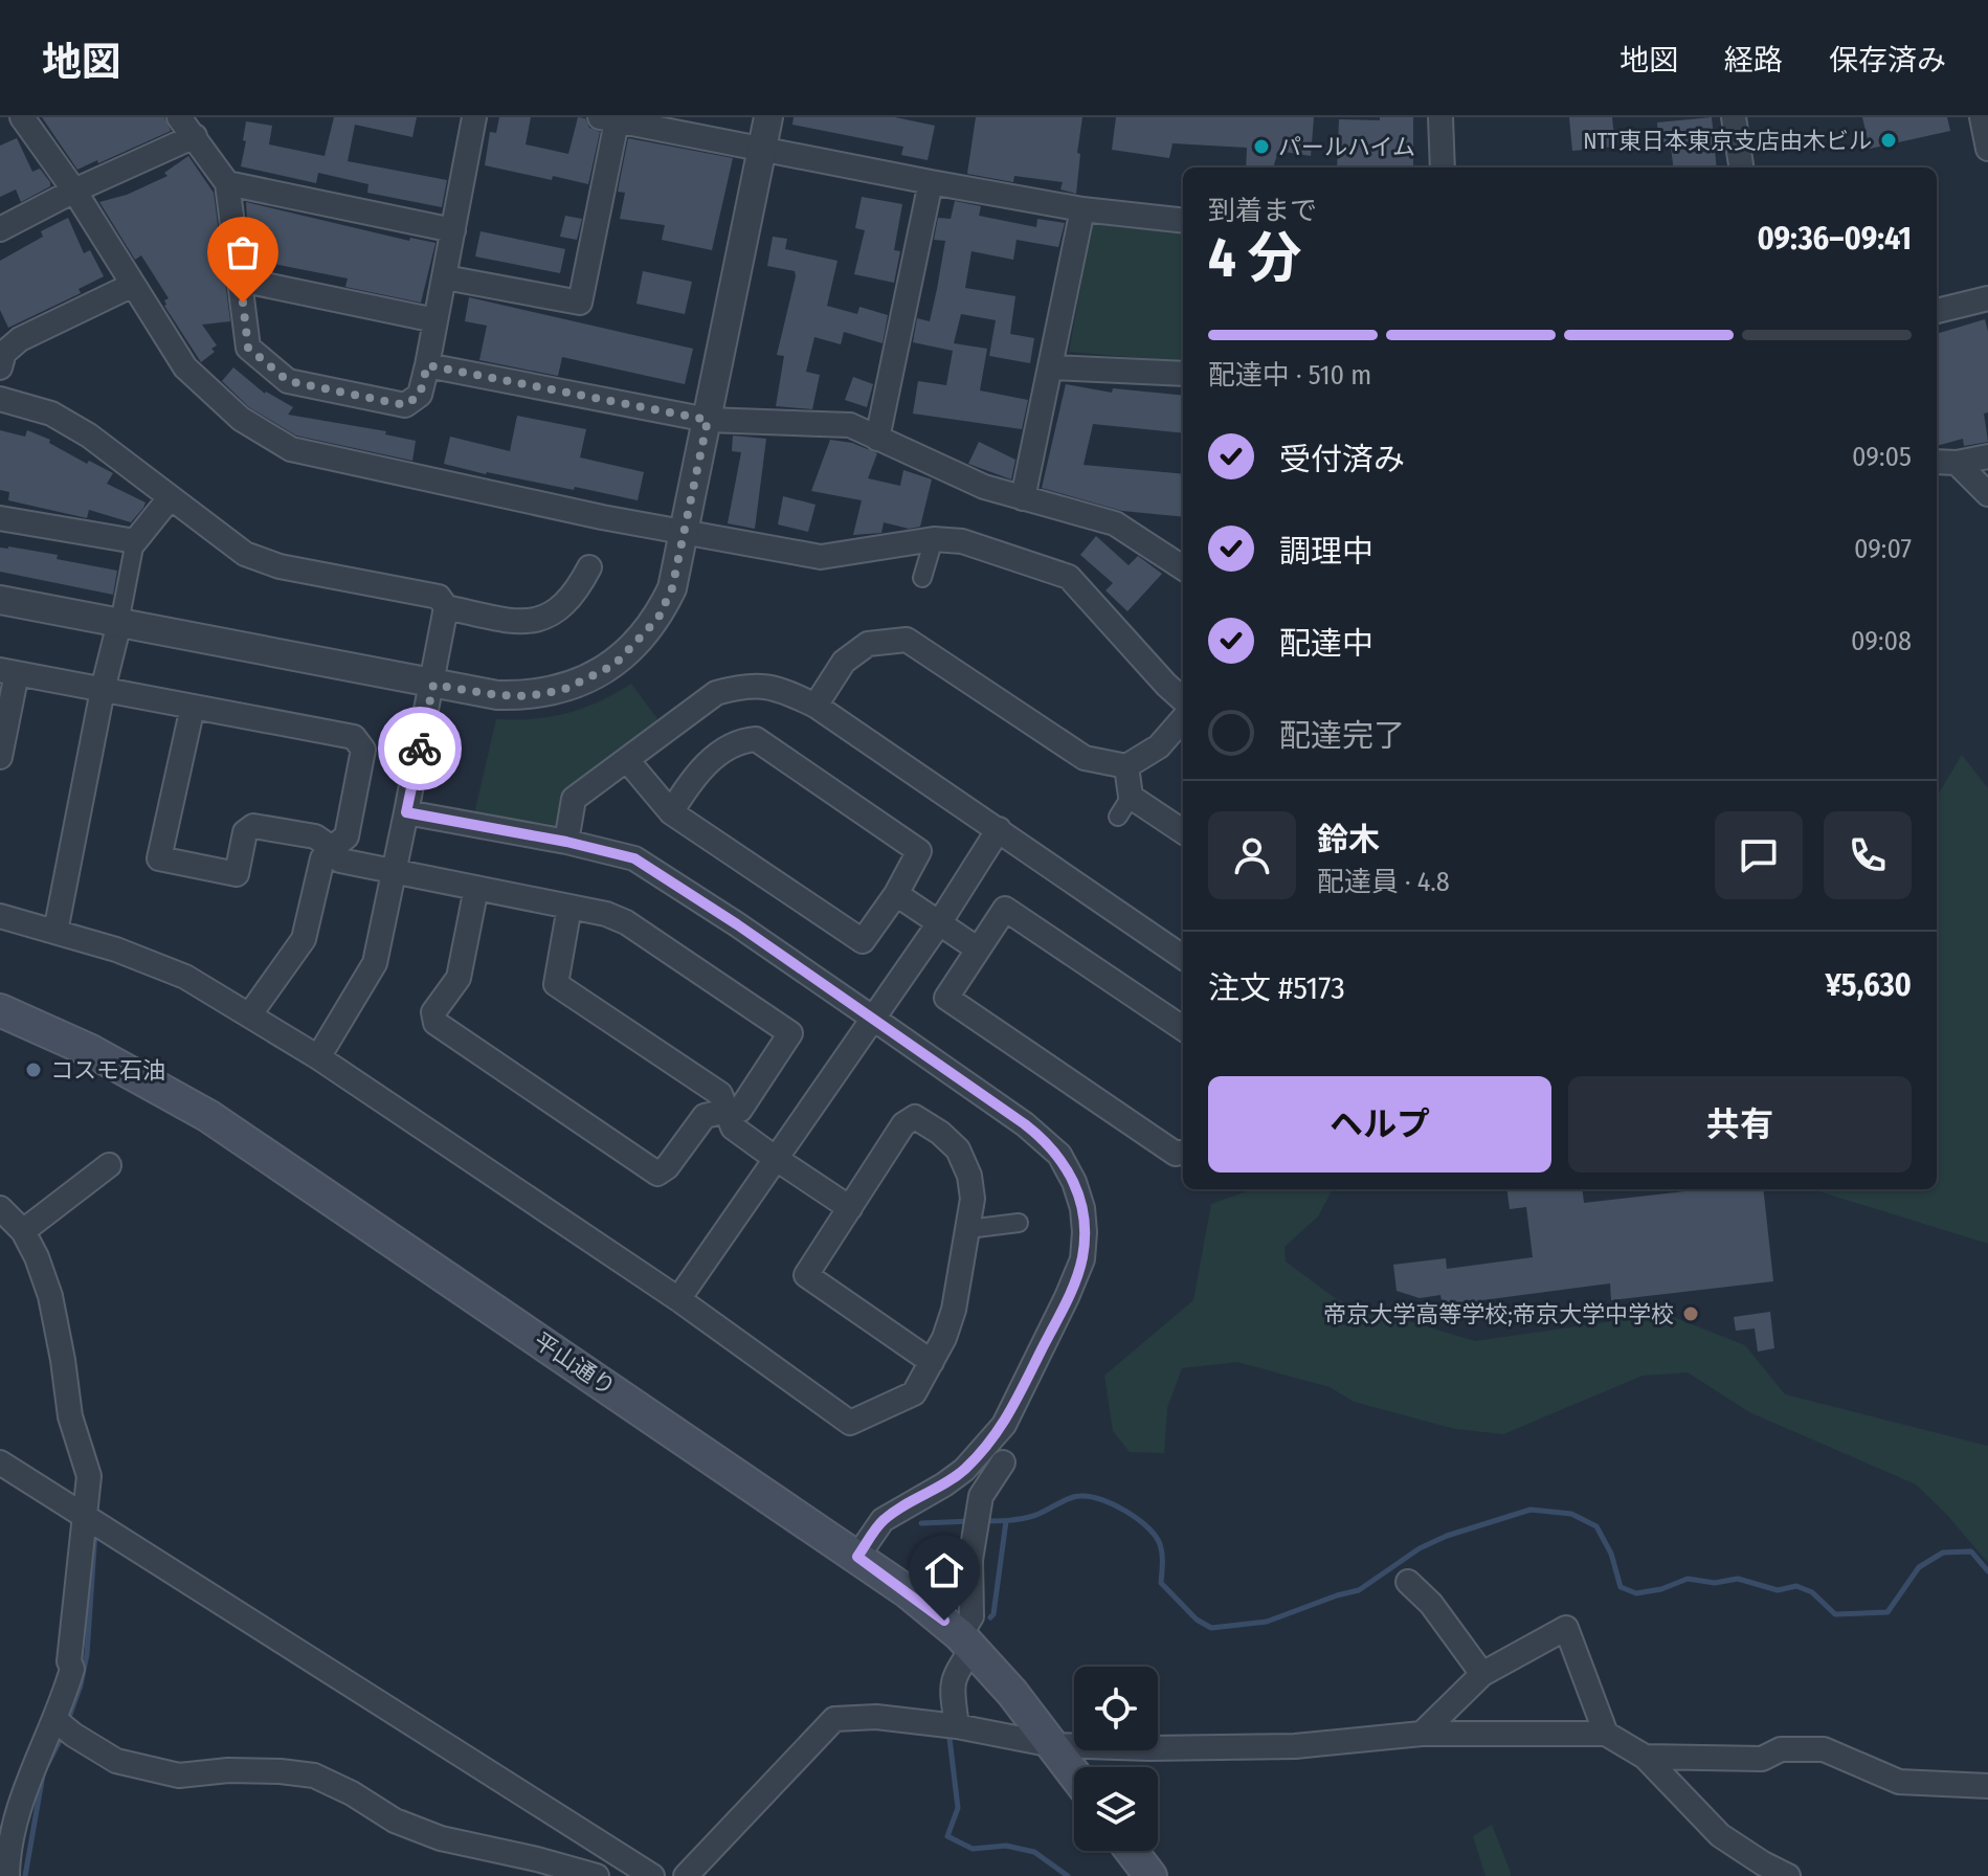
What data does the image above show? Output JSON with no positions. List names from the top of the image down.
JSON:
{
  "streets": {
    "main road": ["平山通り"]
  },
  "places": [
    "NTT東日本東京支店由木ビル",
    "パールハイム",
    "コスモ石油",
    "帝京大学高等学校;帝京大学中学校"
  ],
  "page": {
    "header": "地図",
    "nav": ["地図", "経路", "保存済み"],
    "heading": ["4 分", "到着まで", "09:36–09:41"],
    "panel": [
      "鈴木",
      "配達員 · 4.8",
      "注文 #5173",
      "¥5,630"
    ],
    "bar": "配達中 · 510 m",
    "list": [
      ["受付済み", "09:05"],
      ["調理中", "09:07"],
      ["配達中", "09:08"],
      "配達完了"
    ],
    "buttons": ["ヘルプ", "共有"]
  }
}
